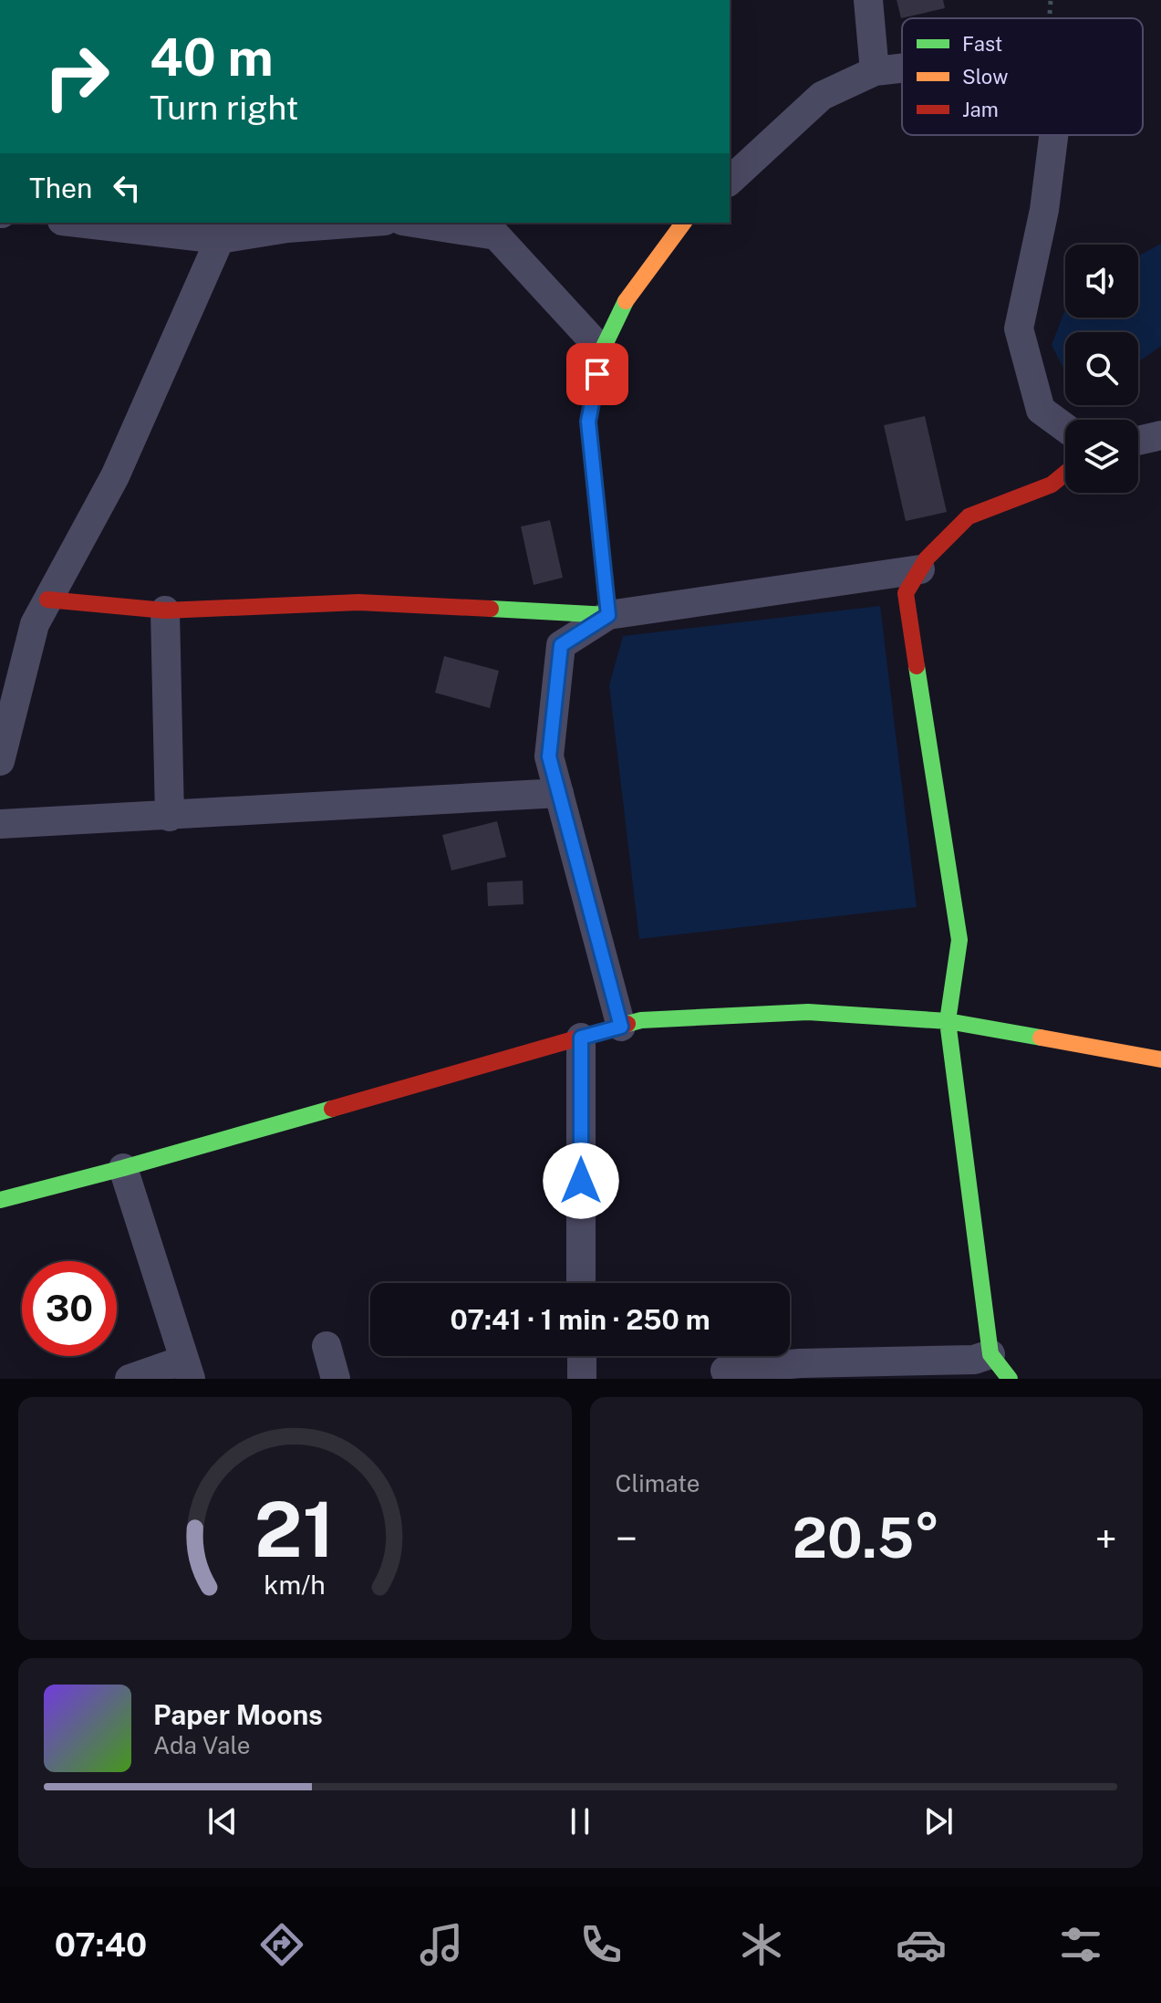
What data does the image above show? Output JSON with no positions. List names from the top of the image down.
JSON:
{
  "legend": ["Fast", "Slow", "Jam"],
  "page": {
    "turn": ["40 m", "Turn right"],
    "then": "Then",
    "limit": "30",
    "trip": "07:41 · 1 min · 250 m",
    "tile": "Climate",
    "heat": ["−", "20.5°", "+"],
    "song": ["Paper Moons", "Ada Vale"],
    "tabs": "07:40",
    "gauge": ["21", "km/h"]
  }
}
